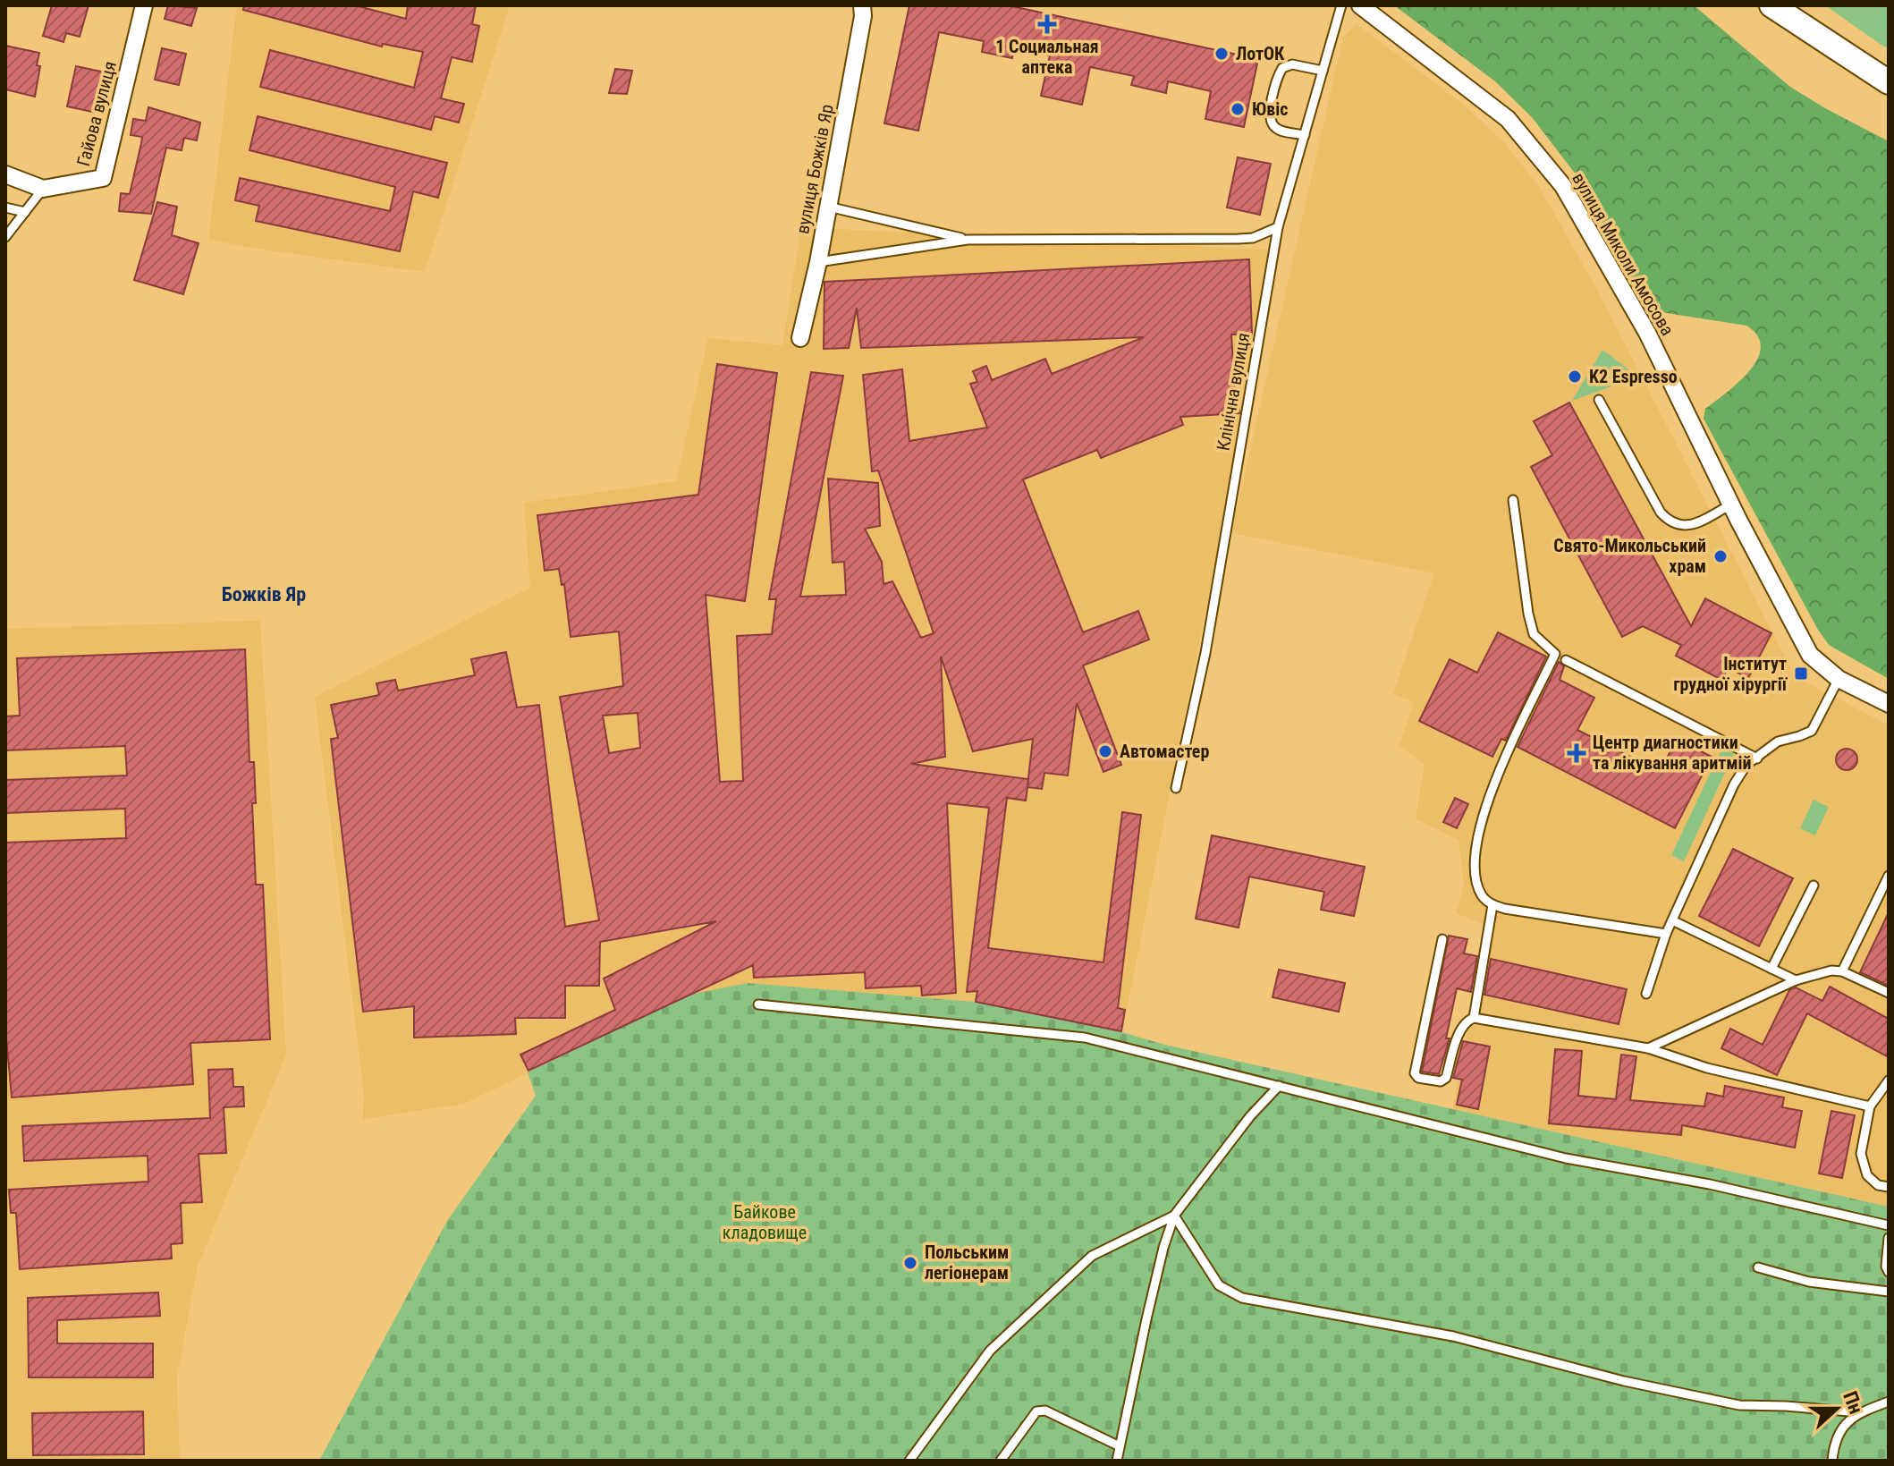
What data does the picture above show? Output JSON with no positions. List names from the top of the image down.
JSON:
{
  "streets": {
    "street": ["Гайова вулиця", "вулиця Божків Яр", "вулиця Миколи Амосова"],
    "lane": ["Клінічна вулиця"]
  },
  "districts": ["Божків Яр"],
  "parks": ["Байкове кладовище"],
  "places": {
    "health": ["1 Социальная аптека", "Центр диагностики та лікування аритмій"],
    "other": [
      "ЛотОК",
      "Ювіс",
      "K2 Espresso",
      "Свято-Микольський храм",
      "Автомастер",
      "Польським легіонерам"
    ],
    "transit": ["Інститут грудної хірургії"]
  },
  "north": "right"
}
